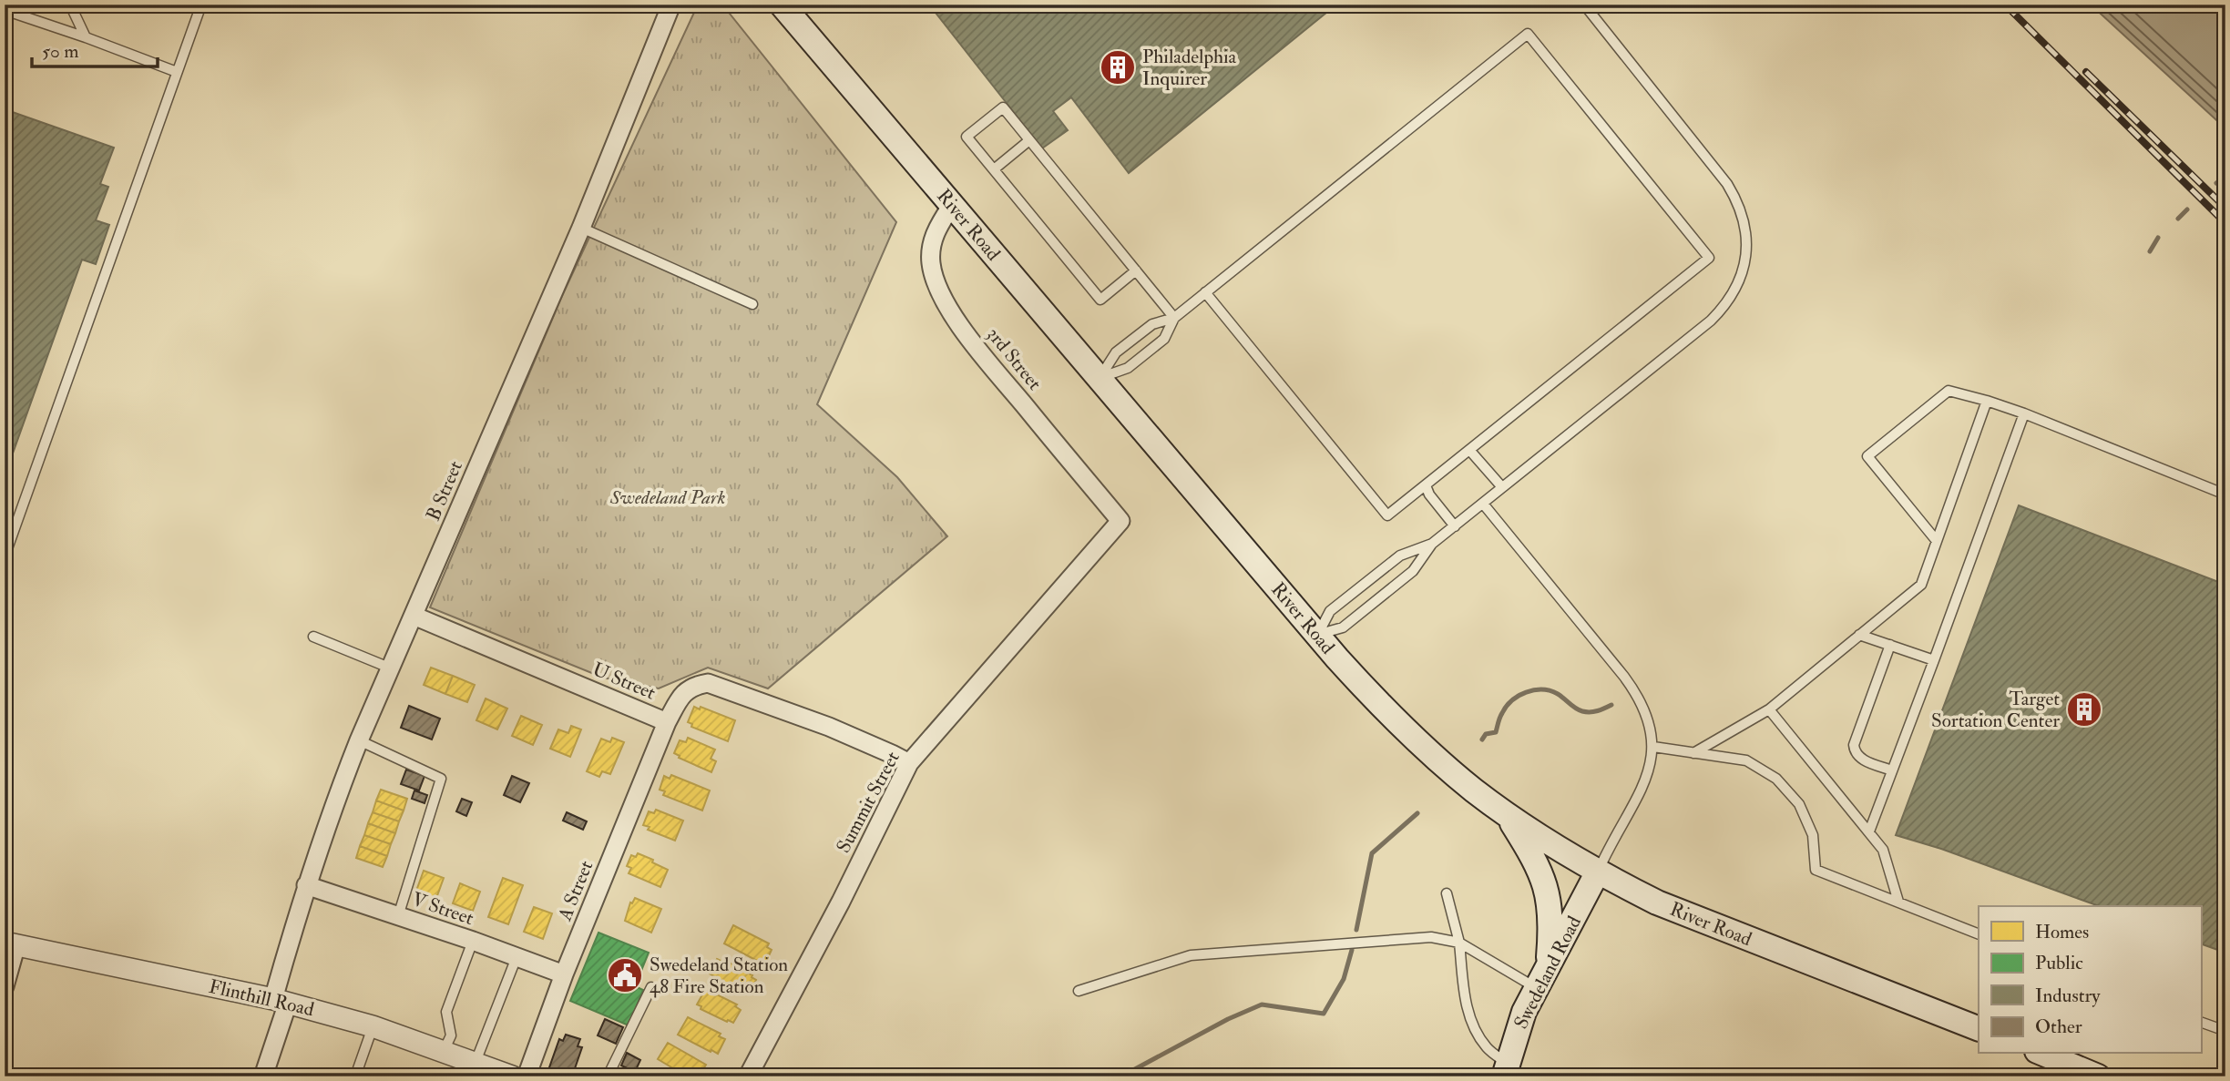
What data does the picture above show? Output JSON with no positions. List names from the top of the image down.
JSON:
{
  "streets": {
    "main road": ["River Road", "Swedeland Road"],
    "street": [
      "3rd Street",
      "B Street",
      "U Street",
      "Summit Street",
      "A Street",
      "V Street",
      "Flinthill Road"
    ]
  },
  "crossings": [
    ["River Road", "3rd Street"],
    ["River Road", "Swedeland Road"],
    ["3rd Street", "Summit Street"],
    ["B Street", "U Street"],
    ["B Street", "V Street"],
    ["B Street", "Flinthill Road"],
    ["U Street", "Summit Street"],
    ["U Street", "A Street"],
    ["A Street", "V Street"]
  ],
  "parks": ["Swedeland Park"],
  "places": {
    "building": ["Philadelphia Inquirer", "Target Sortation Center"],
    "public building": ["Swedeland Station 48 Fire Station"]
  },
  "legend": [
    "Homes",
    "Public",
    "Industry",
    "Other"
  ],
  "scale_bar": "50 m"
}
